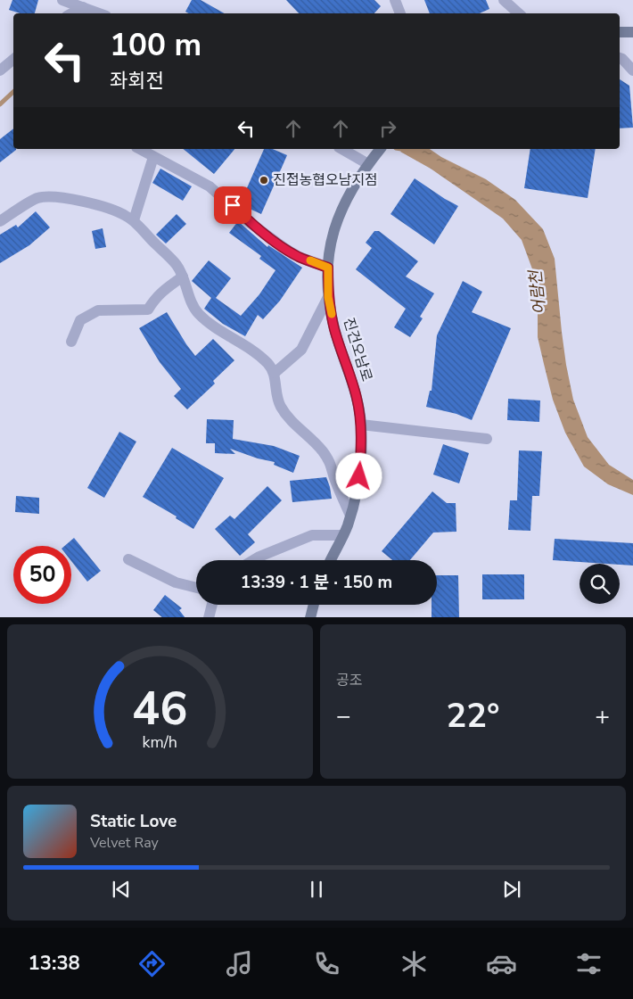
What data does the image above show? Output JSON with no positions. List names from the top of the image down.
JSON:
{
  "streets": {
    "main road": ["진건오남로"]
  },
  "water": ["어람천"],
  "places": ["진접농협오남지점"],
  "page": {
    "turn": ["100 m", "좌회전"],
    "limit": "50",
    "trip": "13:39 · 1 분 · 150 m",
    "tile": "공조",
    "heat": ["−", "22°", "+"],
    "song": ["Static Love", "Velvet Ray"],
    "tabs": "13:38",
    "gauge": ["46", "km/h"]
  }
}
